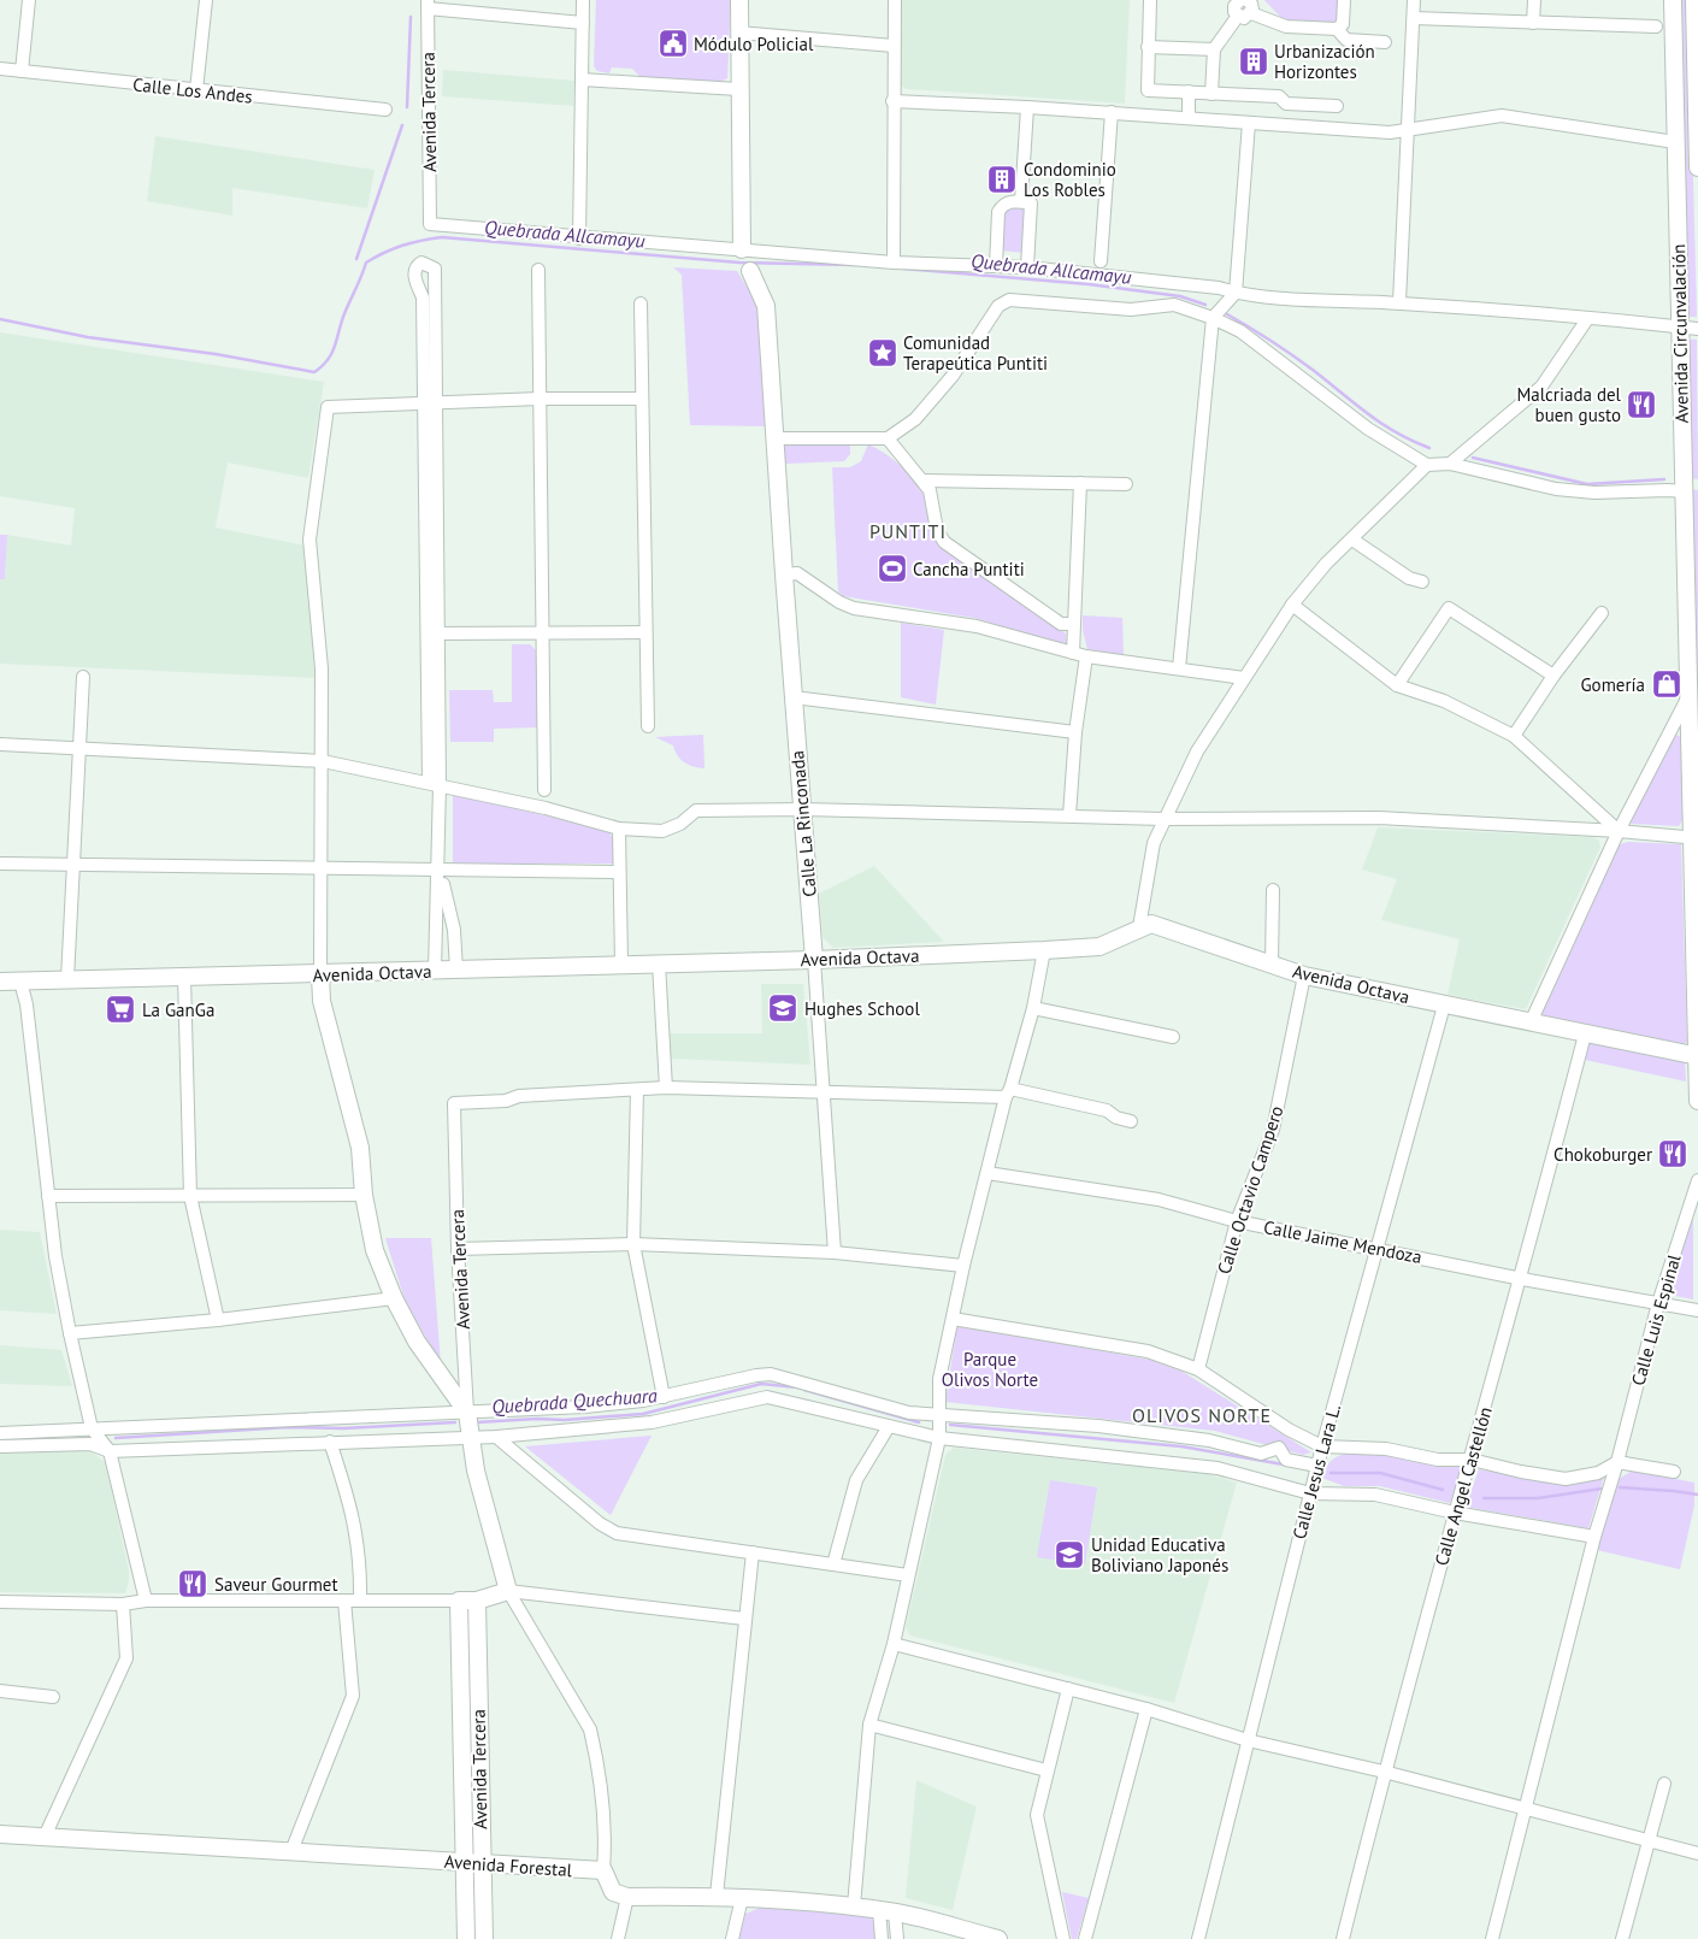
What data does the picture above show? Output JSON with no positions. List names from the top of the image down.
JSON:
{
  "streets": {
    "street": [
      "Calle Los Andes",
      "Avenida Tercera",
      "Avenida Circunvalación",
      "Calle La Rinconada",
      "Avenida Octava",
      "Calle Octavio Campero",
      "Calle Jaime Mendoza",
      "Calle Luis Espinal",
      "Calle Jesus Lara L.",
      "Calle Angel Castellón",
      "Avenida Forestal"
    ]
  },
  "crossings": [
    ["Avenida Tercera", "Avenida Forestal"],
    ["Avenida Circunvalación", "Avenida Octava"],
    ["Calle La Rinconada", "Avenida Octava"],
    ["Avenida Octava", "Calle Octavio Campero"],
    ["Avenida Octava", "Calle Jesus Lara L."],
    ["Avenida Octava", "Calle Angel Castellón"],
    ["Calle Octavio Campero", "Calle Jaime Mendoza"],
    ["Calle Jaime Mendoza", "Calle Luis Espinal"],
    ["Calle Jaime Mendoza", "Calle Jesus Lara L."],
    ["Calle Jaime Mendoza", "Calle Angel Castellón"]
  ],
  "districts": ["PUNTITI", "OLIVOS NORTE"],
  "water": ["Quebrada Allcamayu", "Quebrada Quechuara"],
  "parks": ["Parque Olivos Norte"],
  "places": {
    "public building": ["Módulo Policial"],
    "building": ["Urbanización Horizontes", "Condominio Los Robles"],
    "place": ["Comunidad Terapeútica Puntiti"],
    "restaurant": ["Malcriada del buen gusto", "Chokoburger", "Saveur Gourmet"],
    "sports": ["Cancha Puntiti"],
    "shop": ["Gomería"],
    "school or university": ["Hughes School", "Unidad Educativa Boliviano Japonés"],
    "supermarket": ["La GanGa"]
  }
}
